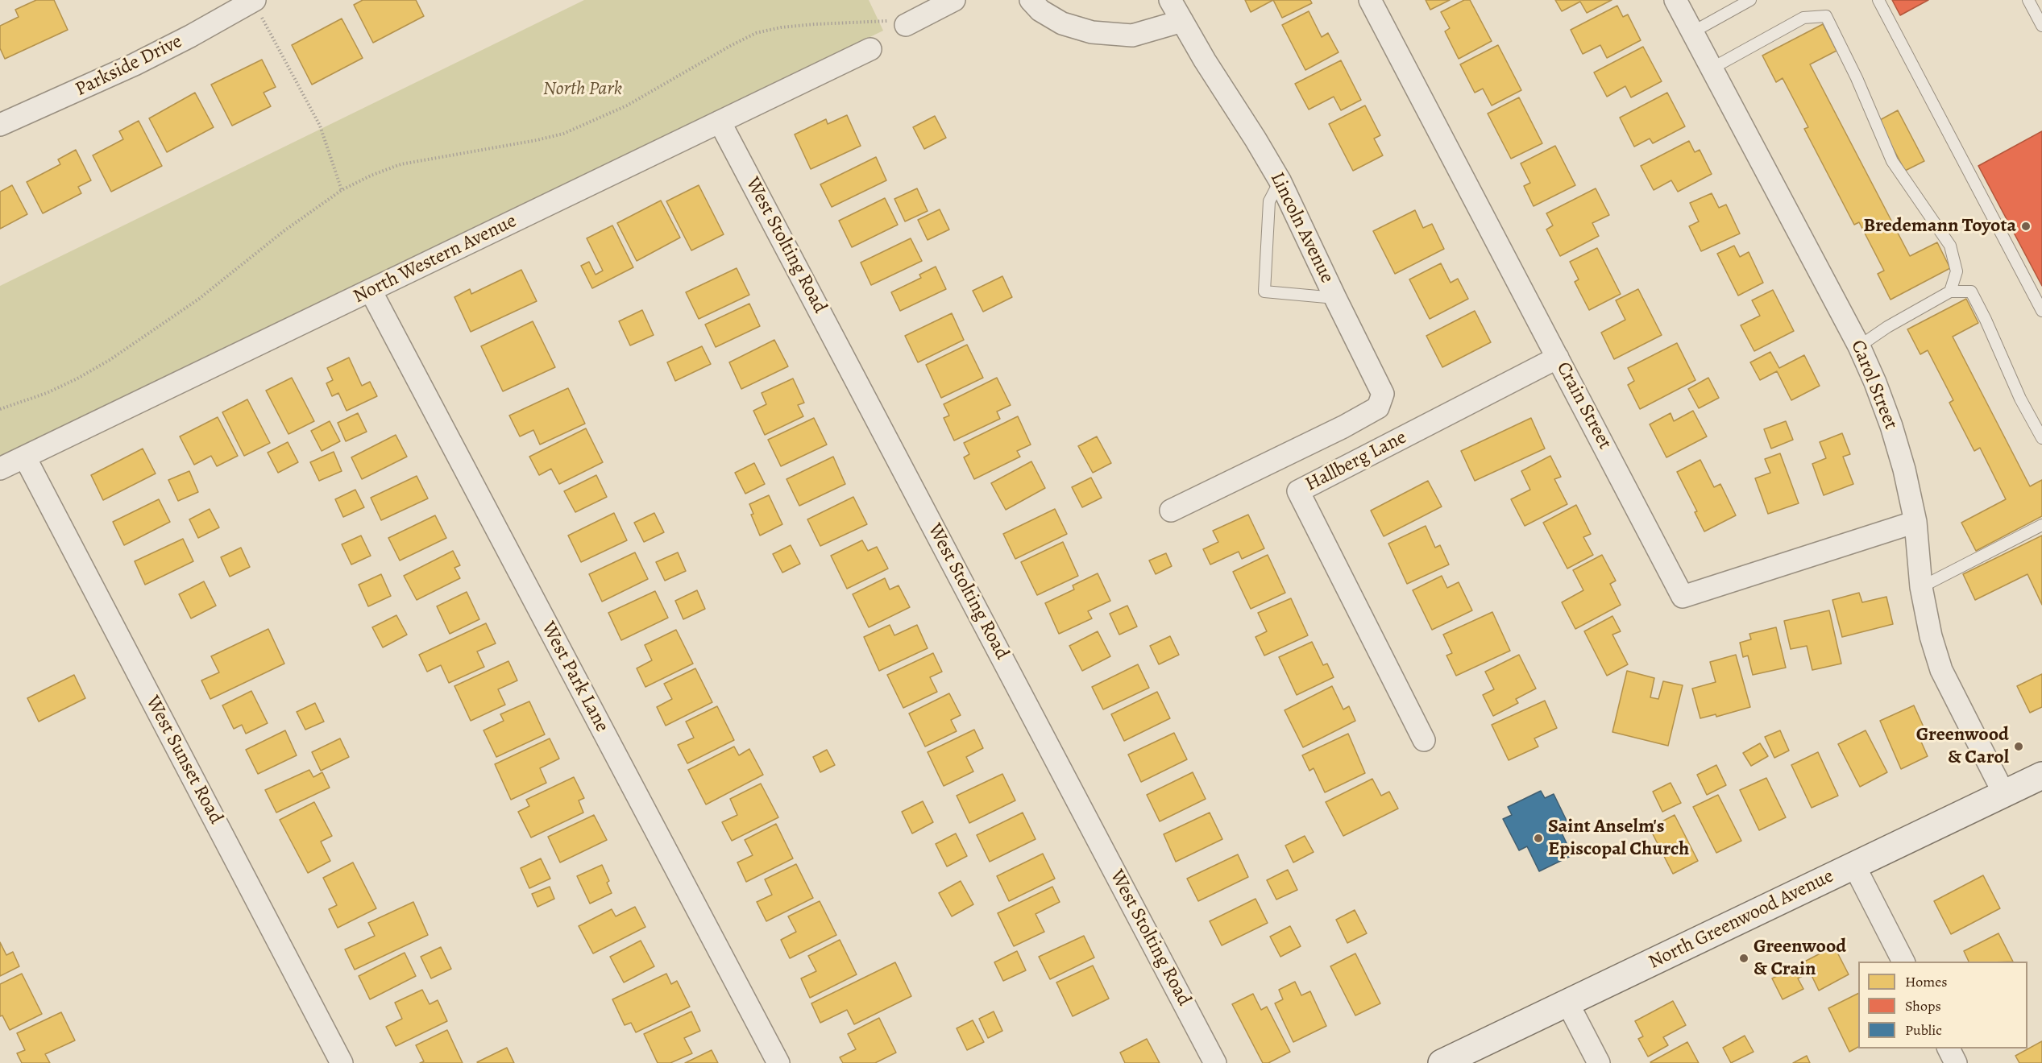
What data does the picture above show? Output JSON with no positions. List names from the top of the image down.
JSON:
{
  "streets": {
    "main road": ["North Greenwood Avenue"],
    "street": [
      "Parkside Drive",
      "Lincoln Avenue",
      "West Stolting Road",
      "North Western Avenue",
      "Carol Street",
      "Crain Street",
      "Hallberg Lane",
      "West Park Lane",
      "West Sunset Road"
    ]
  },
  "crossings": [
    ["West Stolting Road", "North Western Avenue"],
    ["North Western Avenue", "West Park Lane"],
    ["North Western Avenue", "West Sunset Road"],
    ["Carol Street", "Crain Street"],
    ["Carol Street", "North Greenwood Avenue"],
    ["Crain Street", "Hallberg Lane"]
  ],
  "parks": ["North Park"],
  "places": [
    "Bredemann Toyota",
    "Greenwood & Carol",
    "Saint Anselm's Episcopal Church",
    "Greenwood & Crain"
  ],
  "legend": ["Homes", "Shops", "Public"]
}
